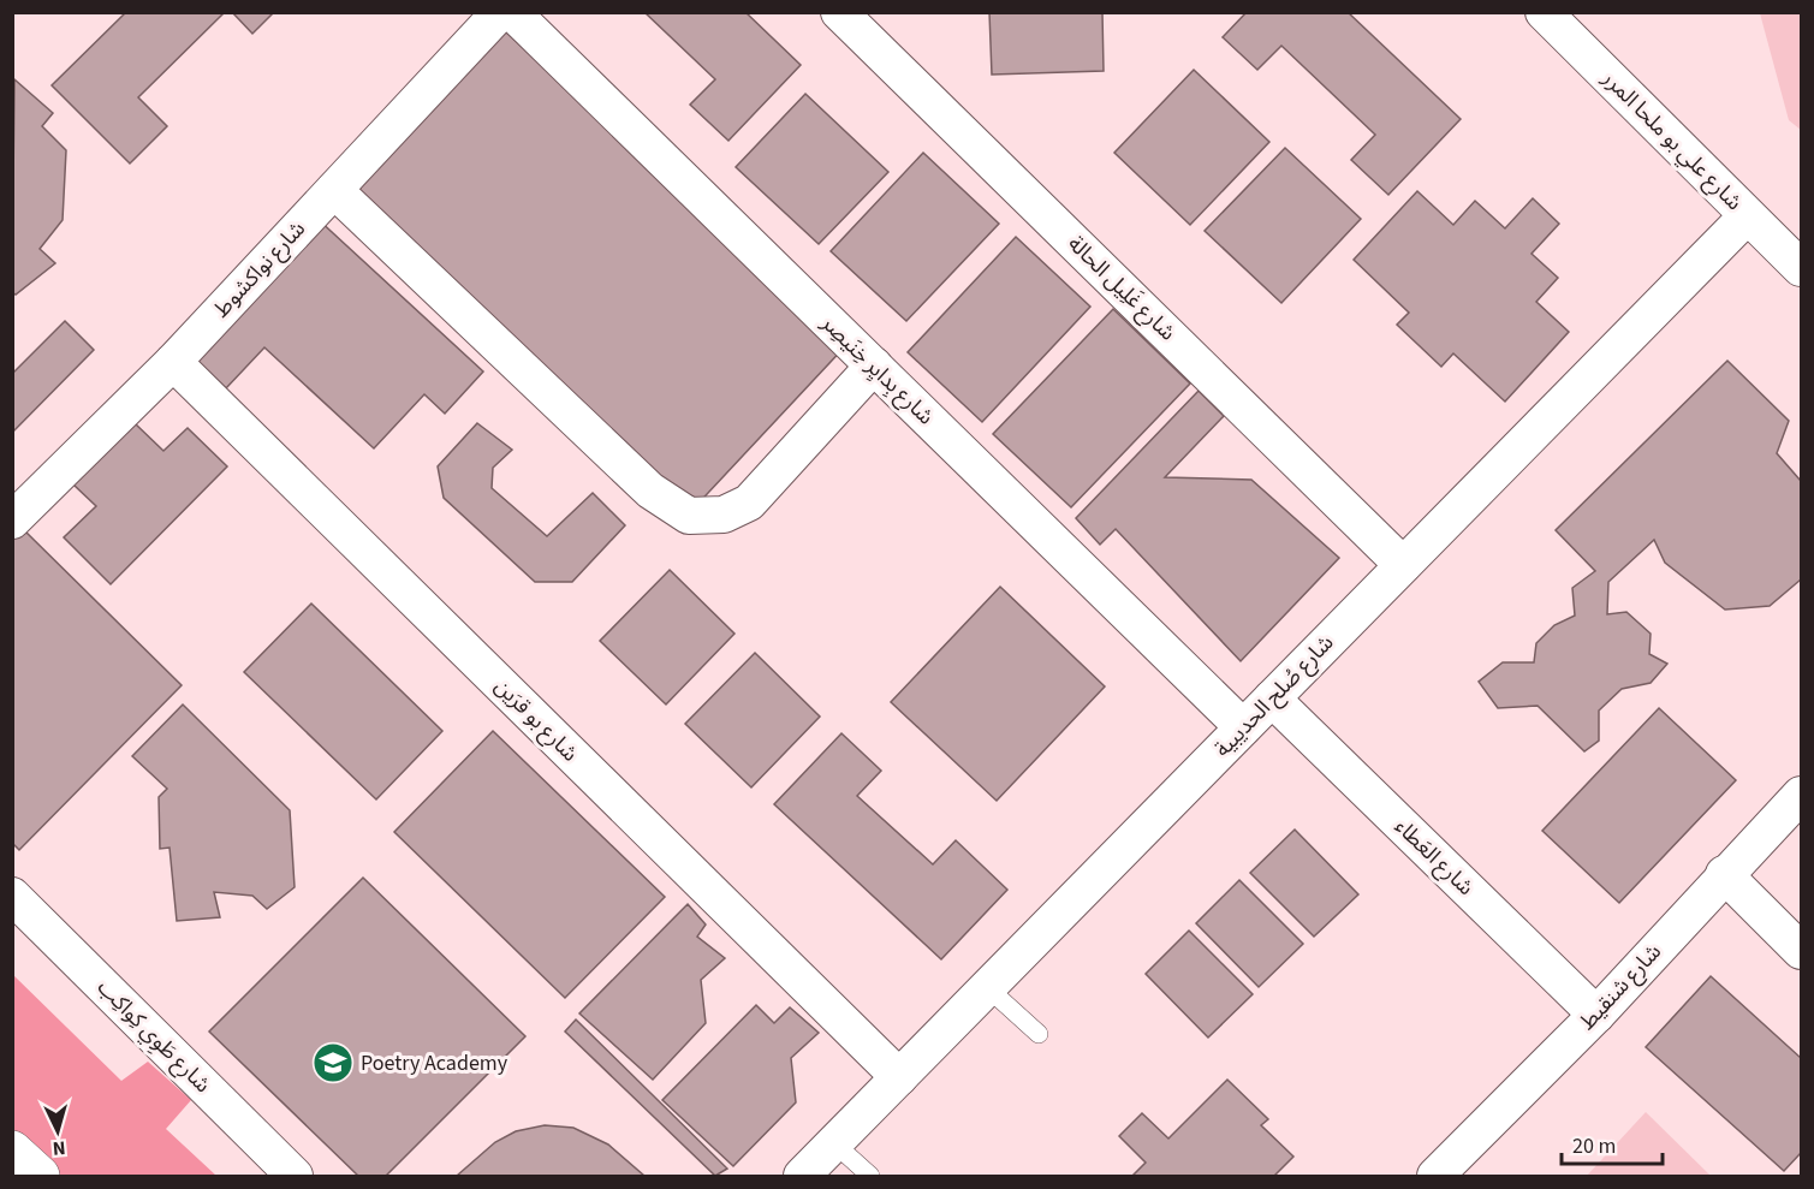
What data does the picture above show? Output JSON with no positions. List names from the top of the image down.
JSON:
{
  "streets": {
    "street": [
      "شارع علي بو ملحا المرر",
      "شارع نواكشوط",
      "شارع غَلِيل الحالة",
      "شارع بِدايِر خِنَيصِر",
      "شارع صُلح الحديبية",
      "شارع بو قرَين",
      "شارع العَطاء",
      "شارع شنقيط",
      "شارع طَوِي كِواكِب"
    ]
  },
  "crossings": [
    ["شارع علي بو ملحا المرر", "شارع صُلح الحديبية"],
    ["شارع نواكشوط", "شارع بو قرَين"],
    ["شارع غَلِيل الحالة", "شارع صُلح الحديبية"],
    ["شارع بِدايِر خِنَيصِر", "شارع صُلح الحديبية"],
    ["شارع صُلح الحديبية", "شارع بو قرَين"],
    ["شارع صُلح الحديبية", "شارع العَطاء"],
    ["شارع العَطاء", "شارع شنقيط"]
  ],
  "places": {
    "school or university": ["Poetry Academy"]
  },
  "scale_bar": "20 m",
  "north": "bottom"
}
